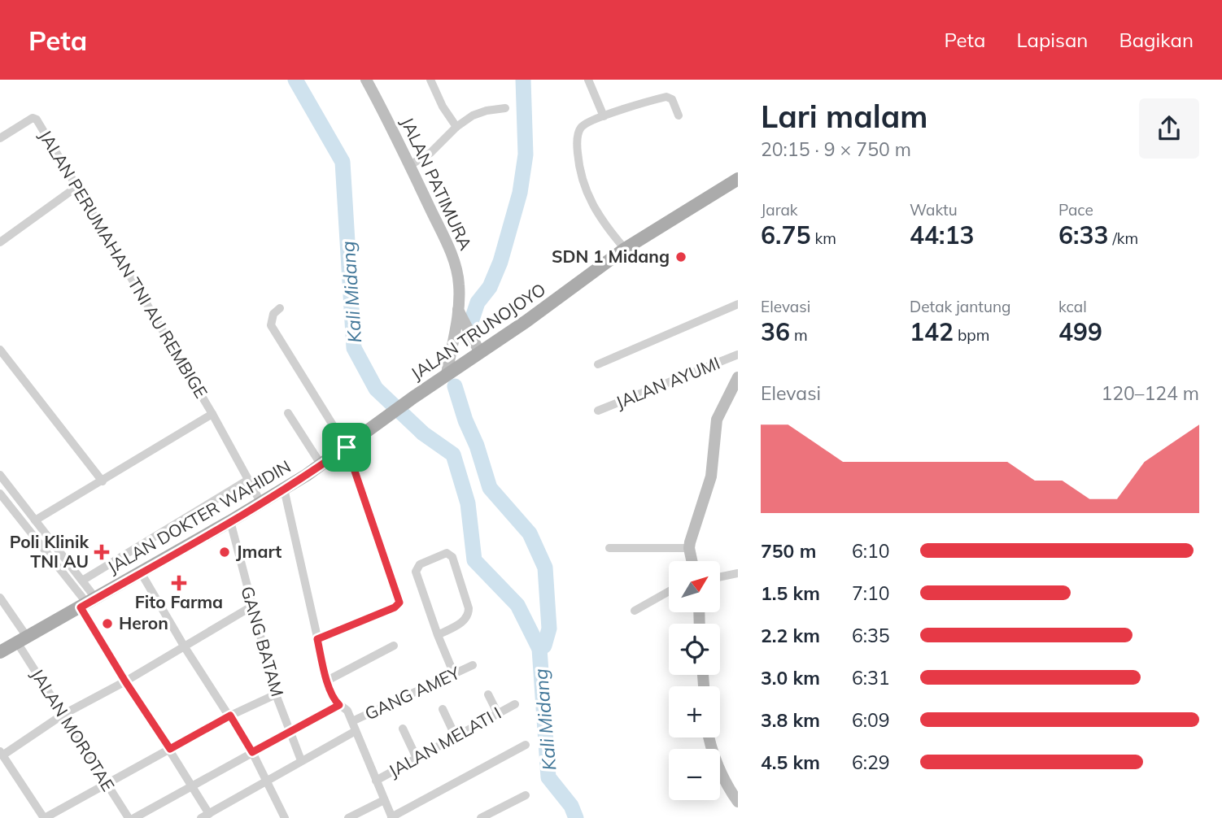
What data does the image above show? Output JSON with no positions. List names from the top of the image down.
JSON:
{
  "streets": {
    "main road": ["JALAN TRUNOJOYO", "JALAN DOKTER WAHIDIN"],
    "street": [
      "JALAN PATIMURA",
      "JALAN PERUMAHAN TNI AU REMBIGE",
      "JALAN AYUMI",
      "GANG BATAM",
      "GANG AMEY",
      "JALAN MOROTAE",
      "JALAN MELATI I"
    ]
  },
  "crossings": [
    ["JALAN PATIMURA", "JALAN TRUNOJOYO"],
    ["JALAN PERUMAHAN TNI AU REMBIGE", "JALAN DOKTER WAHIDIN"],
    ["JALAN TRUNOJOYO", "JALAN DOKTER WAHIDIN"],
    ["JALAN DOKTER WAHIDIN", "GANG BATAM"],
    ["JALAN DOKTER WAHIDIN", "JALAN MOROTAE"]
  ],
  "water": ["Kali Midang"],
  "places": {
    "other": ["SDN 1 Midang", "Jmart", "Heron"],
    "health": ["Poli Klinik TNI AU", "Fito Farma"]
  },
  "north": "top right",
  "page": {
    "header": "Peta",
    "nav": ["Peta", "Lapisan", "Bagikan"],
    "heading": ["Lari malam", "20:15 · 9 × 750 m"],
    "stats": [
      ["Jarak", "6.75 km"],
      ["Waktu", "44:13"],
      ["Pace", "6:33 /km"],
      ["Elevasi", "36 m"],
      ["Detak jantung", "142 bpm"],
      ["kcal", "499"]
    ],
    "chart": ["Elevasi", "120–124 m"],
    "list": [
      {
        "name": "750 m",
        "note": "6:10"
      },
      {
        "name": "1.5 km",
        "note": "7:10"
      },
      {
        "name": "2.2 km",
        "note": "6:35"
      },
      {
        "name": "3.0 km",
        "note": "6:31"
      },
      {
        "name": "3.8 km",
        "note": "6:09"
      },
      {
        "name": "4.5 km",
        "note": "6:29"
      }
    ],
    "map_buttons": ["+", "−"]
  }
}
